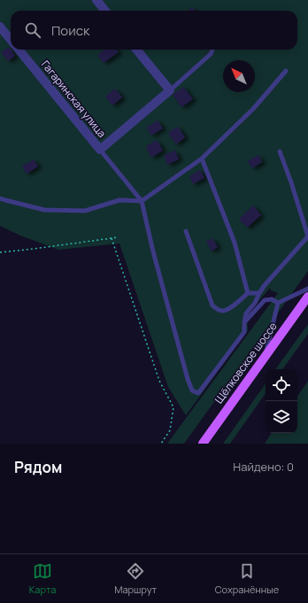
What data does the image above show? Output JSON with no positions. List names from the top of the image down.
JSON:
{
  "streets": {
    "main road": ["Щёлковское шоссе"],
    "street": ["Гагаринская улица"]
  },
  "north": "top left",
  "page": {
    "search": "Поиск",
    "heading": ["Рядом", "Найдено: 0"],
    "nav": ["Карта", "Маршрут", "Сохранённые"]
  }
}
